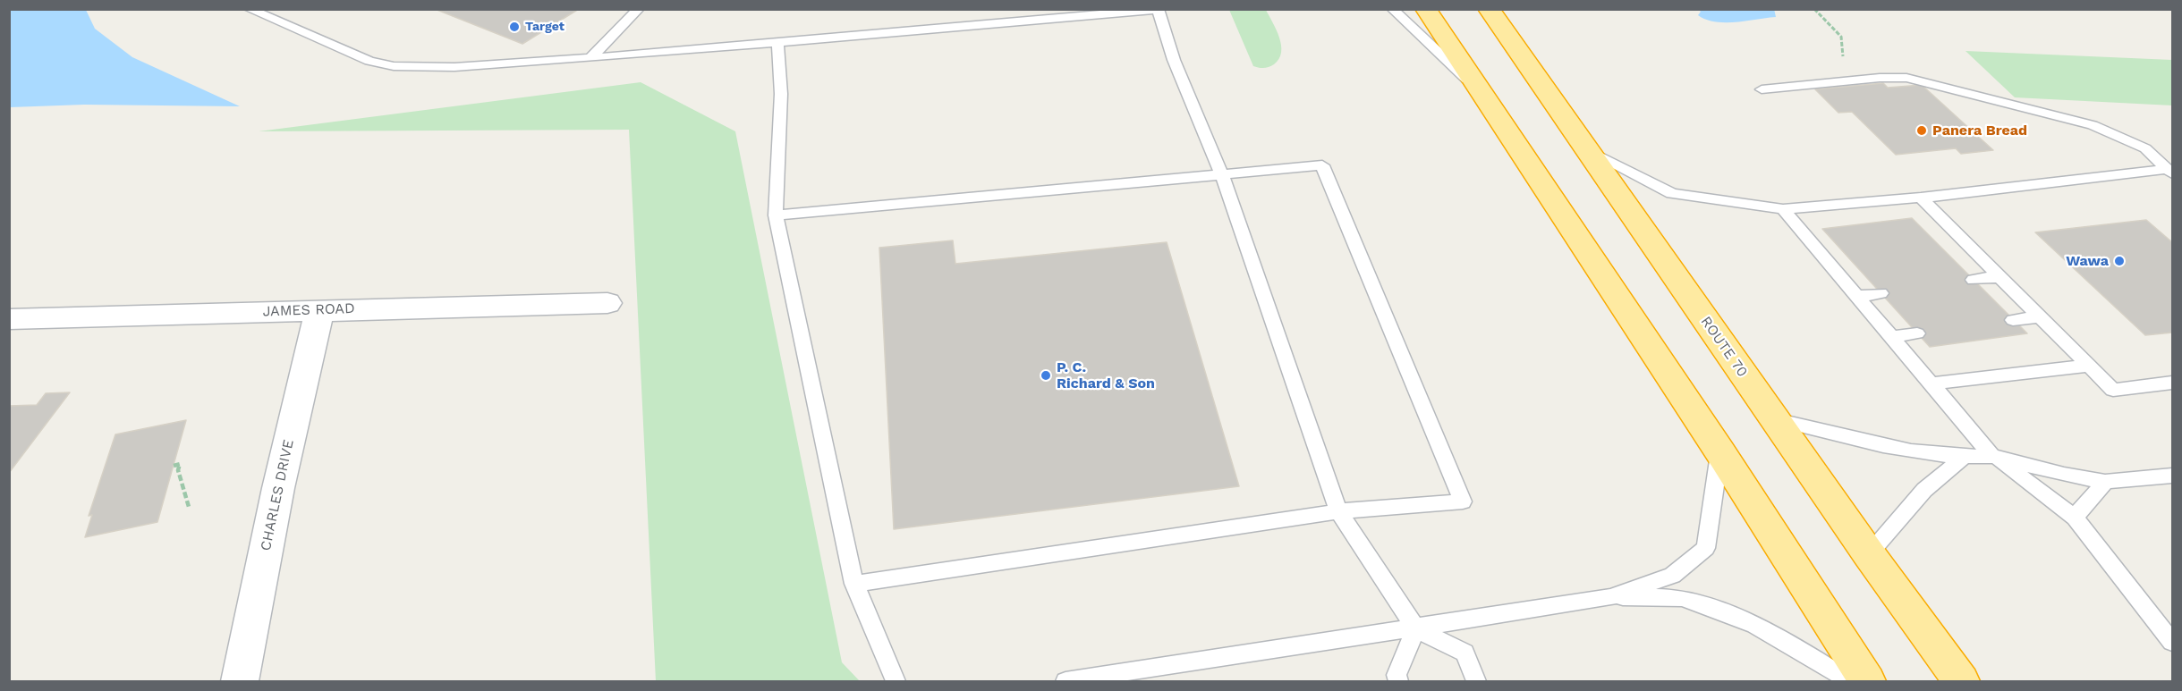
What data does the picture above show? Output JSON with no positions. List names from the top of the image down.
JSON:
{
  "streets": {
    "highway": ["ROUTE 70"],
    "street": ["JAMES ROAD", "CHARLES DRIVE"]
  },
  "crossings": [
    ["JAMES ROAD", "CHARLES DRIVE"]
  ],
  "places": [
    "Target",
    "Panera Bread",
    "Wawa",
    "P. C. Richard & Son"
  ]
}
